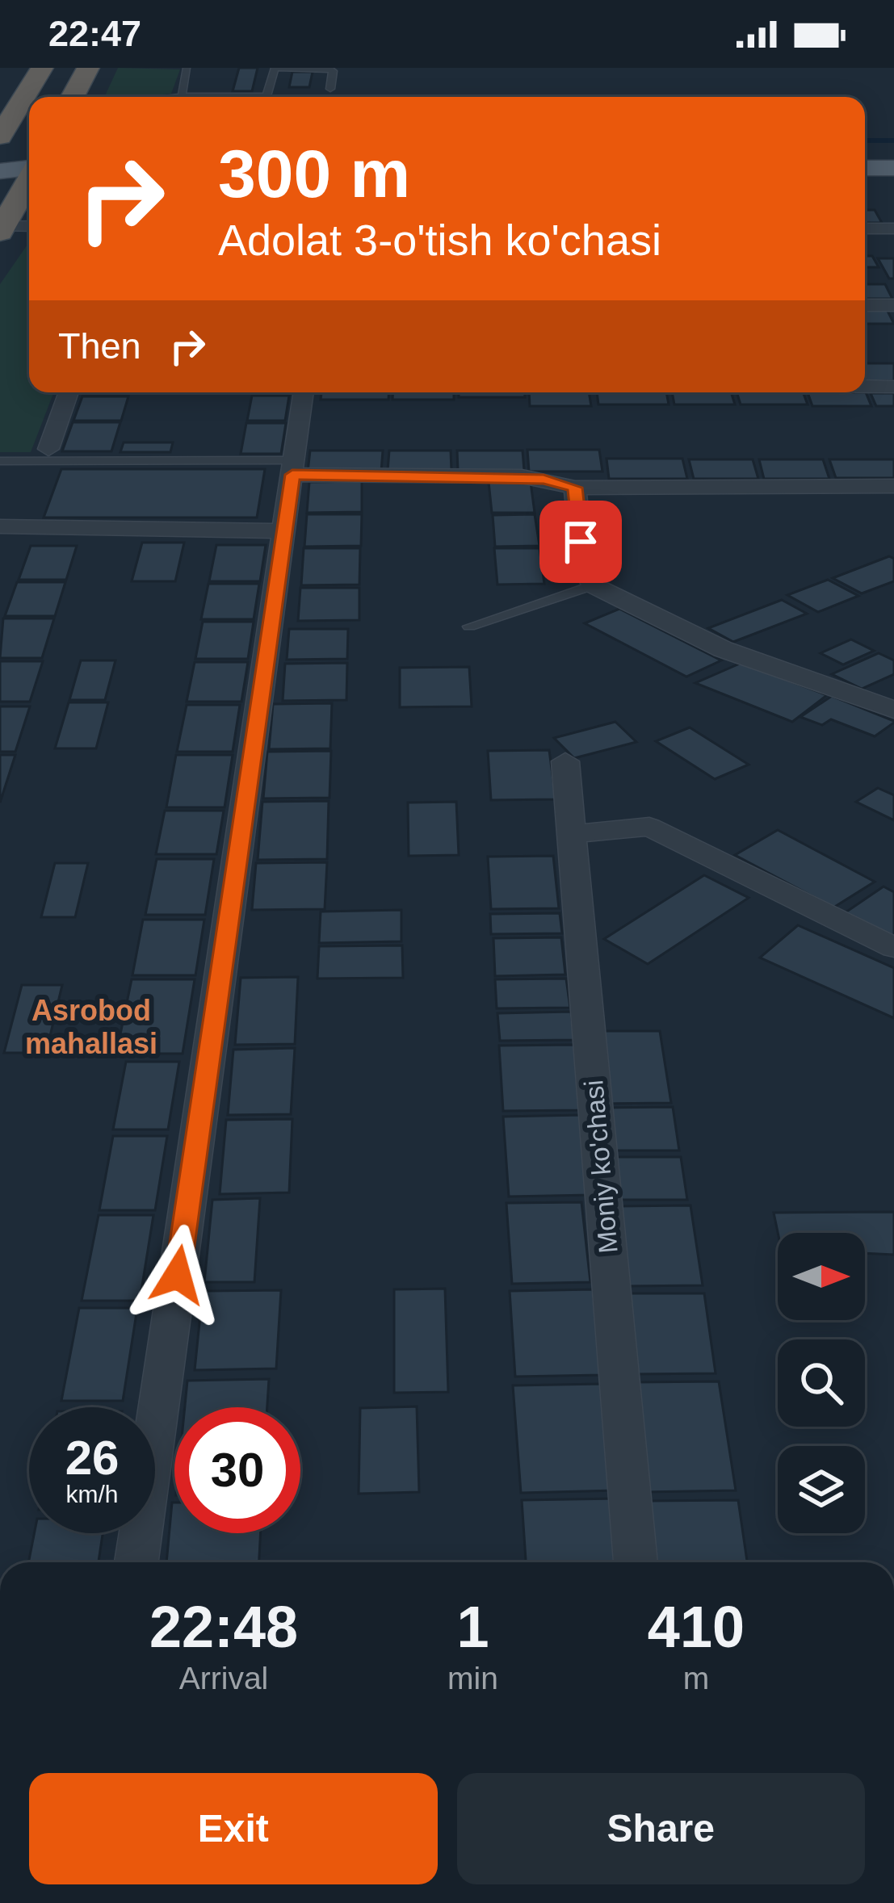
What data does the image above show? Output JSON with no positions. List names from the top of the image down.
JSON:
{
  "streets": {
    "street": ["Moniy ko'chasi"]
  },
  "districts": ["Asrobod mahallasi"],
  "north": "right",
  "page": {
    "status": "22:47",
    "turn": ["300 m", "Adolat 3-o'tish ko'chasi"],
    "then": "Then",
    "speed": "26 km/h",
    "limit": "30",
    "eta": [
      "22:48",
      "Arrival",
      "1",
      "min",
      "410",
      "m"
    ],
    "buttons": ["Exit", "Share"]
  }
}
